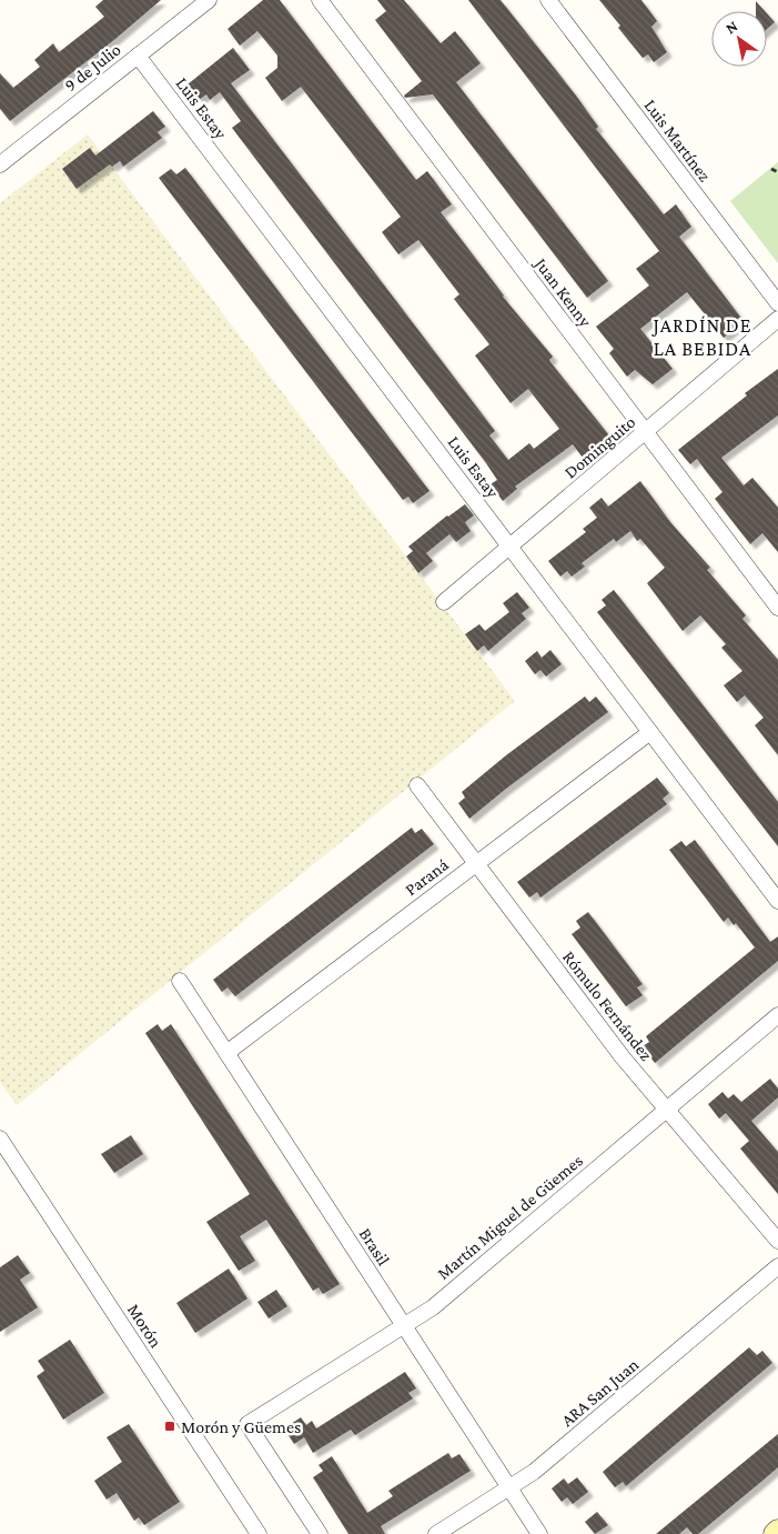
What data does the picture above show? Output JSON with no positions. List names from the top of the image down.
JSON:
{
  "streets": {
    "street": [
      "9 de Julio",
      "Luis Estay",
      "Luis Martínez",
      "Juan Kenny",
      "Dominguito",
      "Paraná",
      "Rómulo Fernández",
      "Martín Miguel de Güemes",
      "Brasil",
      "Morón",
      "ARA San Juan"
    ]
  },
  "crossings": [
    ["9 de Julio", "Luis Estay"],
    ["Luis Estay", "Dominguito"],
    ["Luis Estay", "Paraná"],
    ["Juan Kenny", "Dominguito"],
    ["Paraná", "Rómulo Fernández"],
    ["Paraná", "Brasil"],
    ["Rómulo Fernández", "Martín Miguel de Güemes"],
    ["Martín Miguel de Güemes", "Brasil"],
    ["Brasil", "ARA San Juan"]
  ],
  "districts": ["JARDÍN DE LA BEBIDA"],
  "places": {
    "transit": ["Morón y Güemes"]
  },
  "north": "top left"
}
